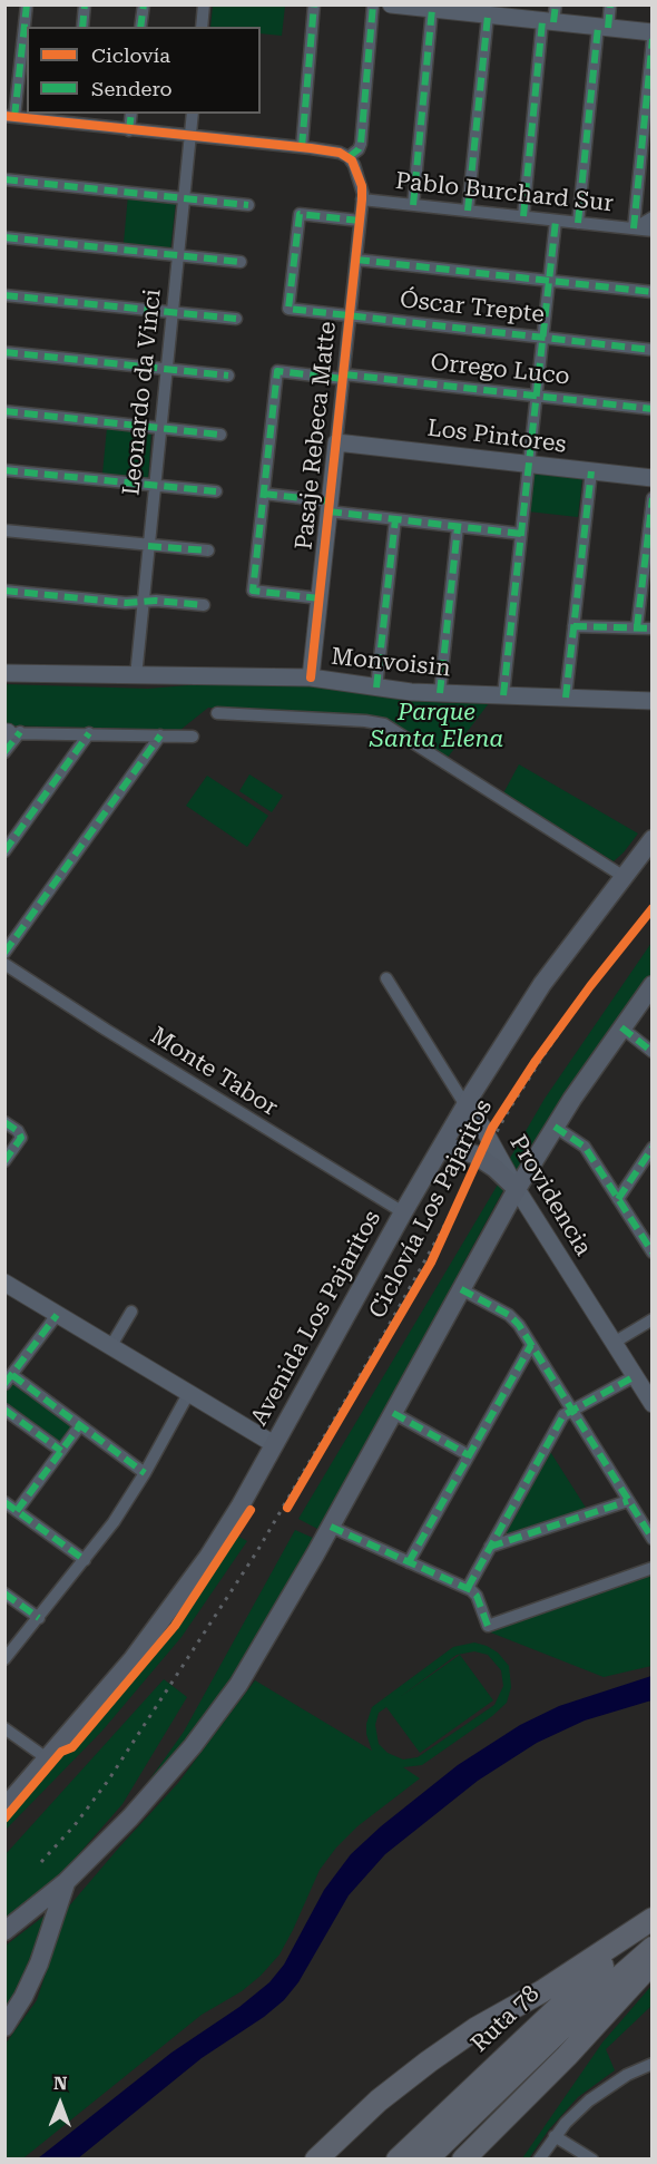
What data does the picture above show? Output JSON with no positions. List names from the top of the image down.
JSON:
{
  "streets": {
    "highway": ["Ruta 78"],
    "main road": ["Avenida Los Pajaritos"],
    "street": [
      "Pablo Burchard Sur",
      "Óscar Trepte",
      "Orrego Luco",
      "Leonardo da Vinci",
      "Pasaje Rebeca Matte",
      "Los Pintores",
      "Monvoisin",
      "Monte Tabor",
      "Providencia"
    ],
    "cycle path": ["Ciclovía Los Pajaritos"]
  },
  "crossings": [
    ["Pablo Burchard Sur", "Pasaje Rebeca Matte"],
    ["Óscar Trepte", "Pasaje Rebeca Matte"],
    ["Orrego Luco", "Pasaje Rebeca Matte"],
    ["Leonardo da Vinci", "Monvoisin"],
    ["Pasaje Rebeca Matte", "Los Pintores"],
    ["Pasaje Rebeca Matte", "Monvoisin"],
    ["Monte Tabor", "Avenida Los Pajaritos"],
    ["Providencia", "Avenida Los Pajaritos"]
  ],
  "parks": ["Parque Santa Elena"],
  "legend": ["Ciclovía", "Sendero"],
  "north": "top"
}
